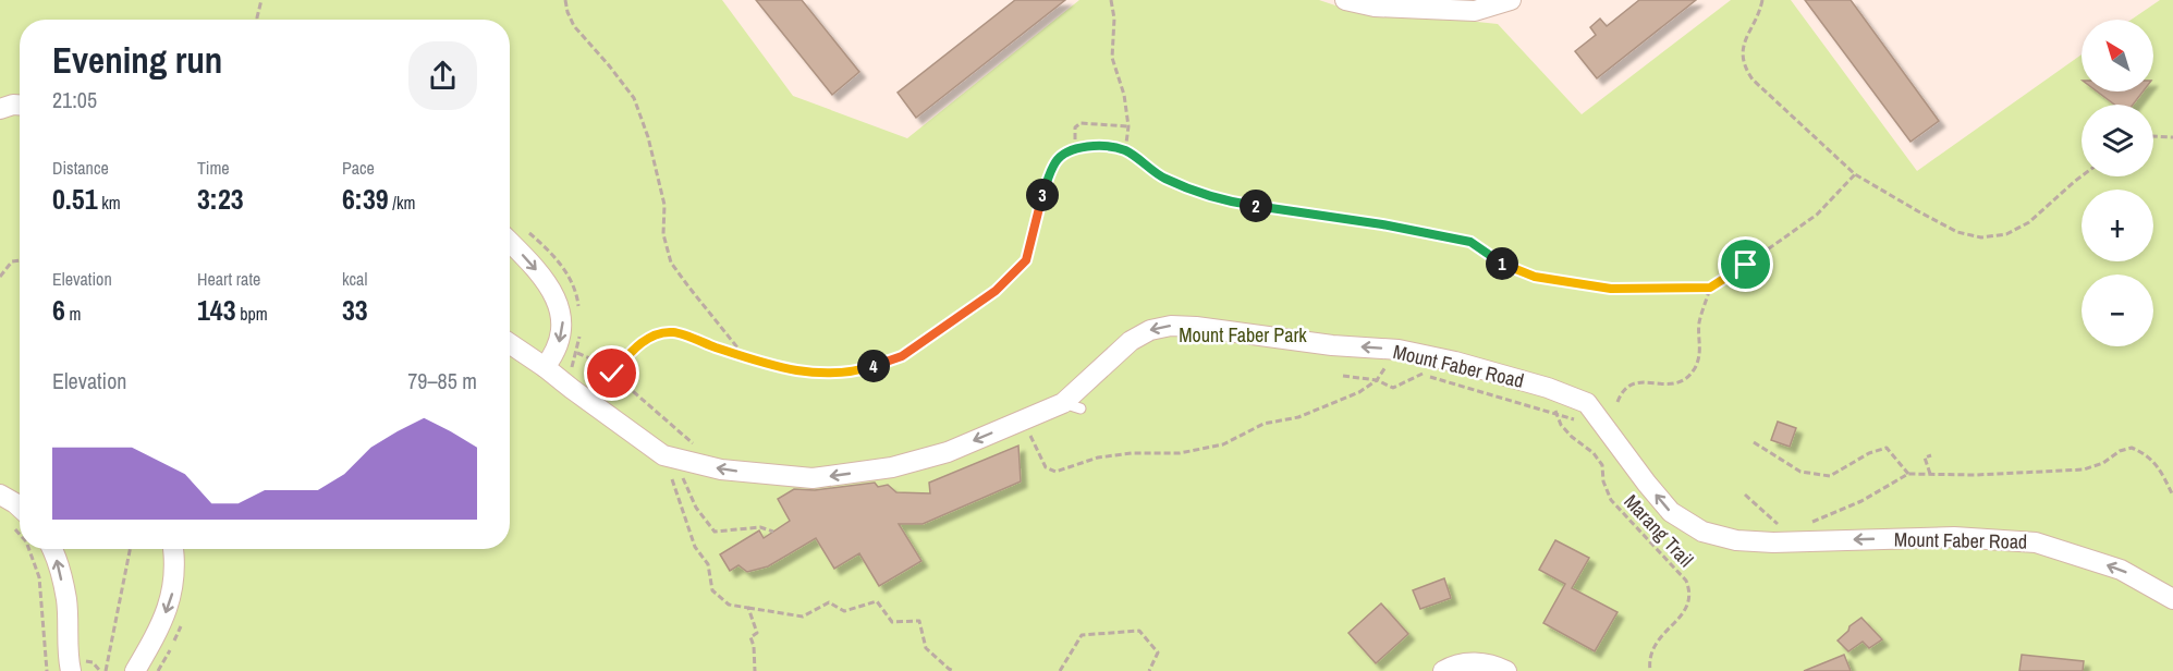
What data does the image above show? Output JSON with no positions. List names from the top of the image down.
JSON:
{
  "streets": {
    "street": ["Mount Faber Road"],
    "path": ["Marang Trail"]
  },
  "one_way": ["Mount Faber Road"],
  "parks": ["Mount Faber Park"],
  "north": "top left",
  "page": {
    "map_buttons": ["+", "−"],
    "heading": ["Evening run", "21:05"],
    "stats": [
      ["Distance", "0.51 km"],
      ["Time", "3:23"],
      ["Pace", "6:39 /km"],
      ["Elevation", "6 m"],
      ["Heart rate", "143 bpm"],
      ["kcal", "33"]
    ],
    "pins": [
      "3",
      "2",
      "1",
      "4"
    ],
    "chart": ["Elevation", "79–85 m"]
  }
}
